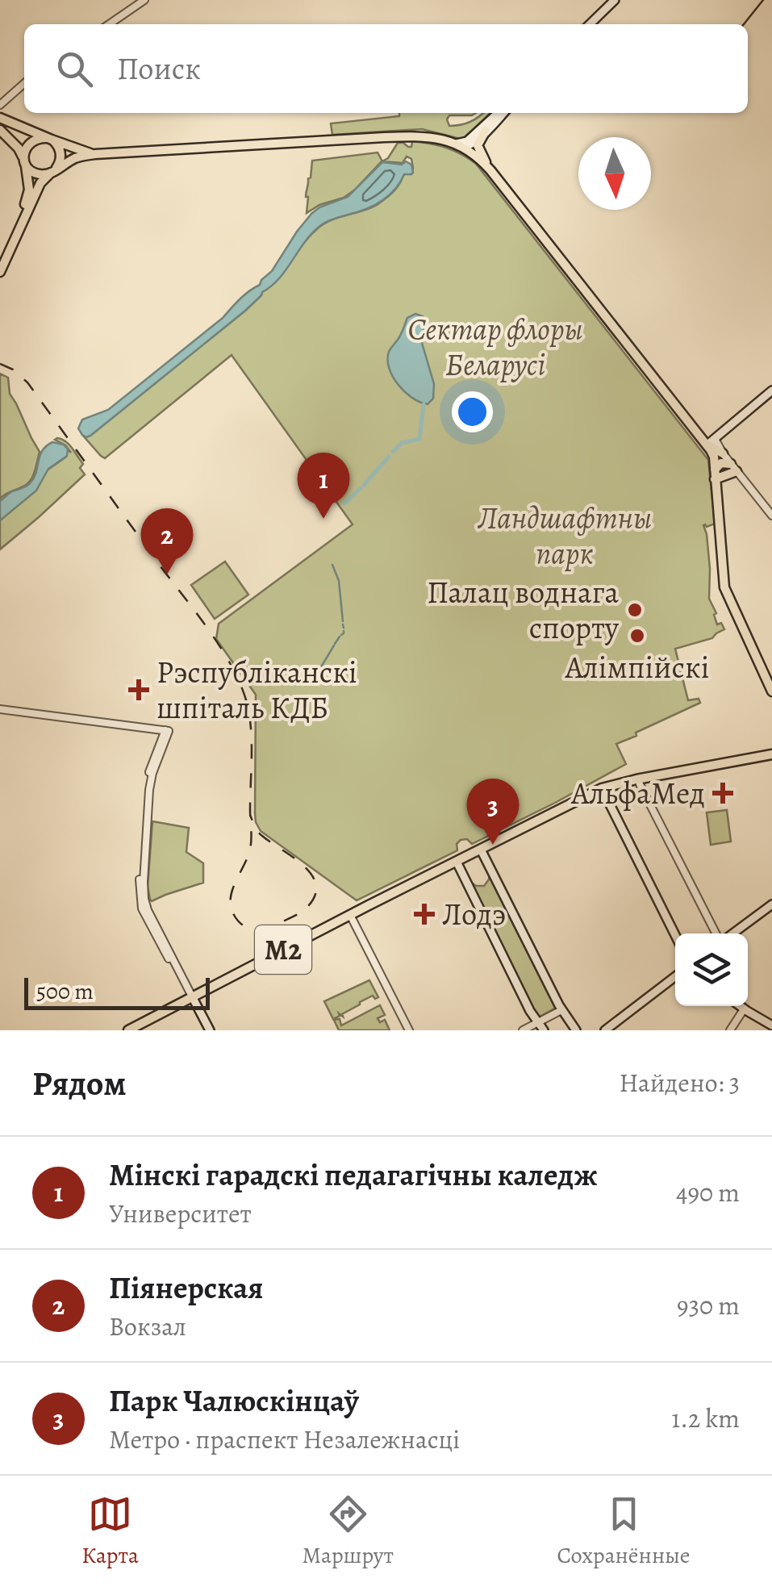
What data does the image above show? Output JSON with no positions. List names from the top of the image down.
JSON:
{
  "streets": {
    "main road": ["М2"]
  },
  "parks": ["Сектар флоры Беларусі", "Ландшафтны парк"],
  "places": {
    "other": ["Палац воднага спорту", "Алімпійскі"],
    "health": ["Рэспубліканскі шпіталь КДБ", "АльфаМед", "Лодэ"]
  },
  "scale_bar": "500 m",
  "north": "bottom",
  "page": {
    "search": "Поиск",
    "pins": ["1", "2", "3"],
    "scale": "500 m",
    "heading": ["Рядом", "Найдено: 3"],
    "list": [
      {
        "mark": "1",
        "name": "Мінскі гарадскі педагагічны каледж",
        "note": "Университет",
        "value": "490 m"
      },
      {
        "mark": "2",
        "name": "Піянерская",
        "note": "Вокзал",
        "value": "930 m"
      },
      {
        "mark": "3",
        "name": "Парк Чалюскінцаў",
        "note": "Метро · праспект Незалежнасці",
        "value": "1.2 km"
      }
    ],
    "nav": ["Карта", "Маршрут", "Сохранённые"]
  }
}
